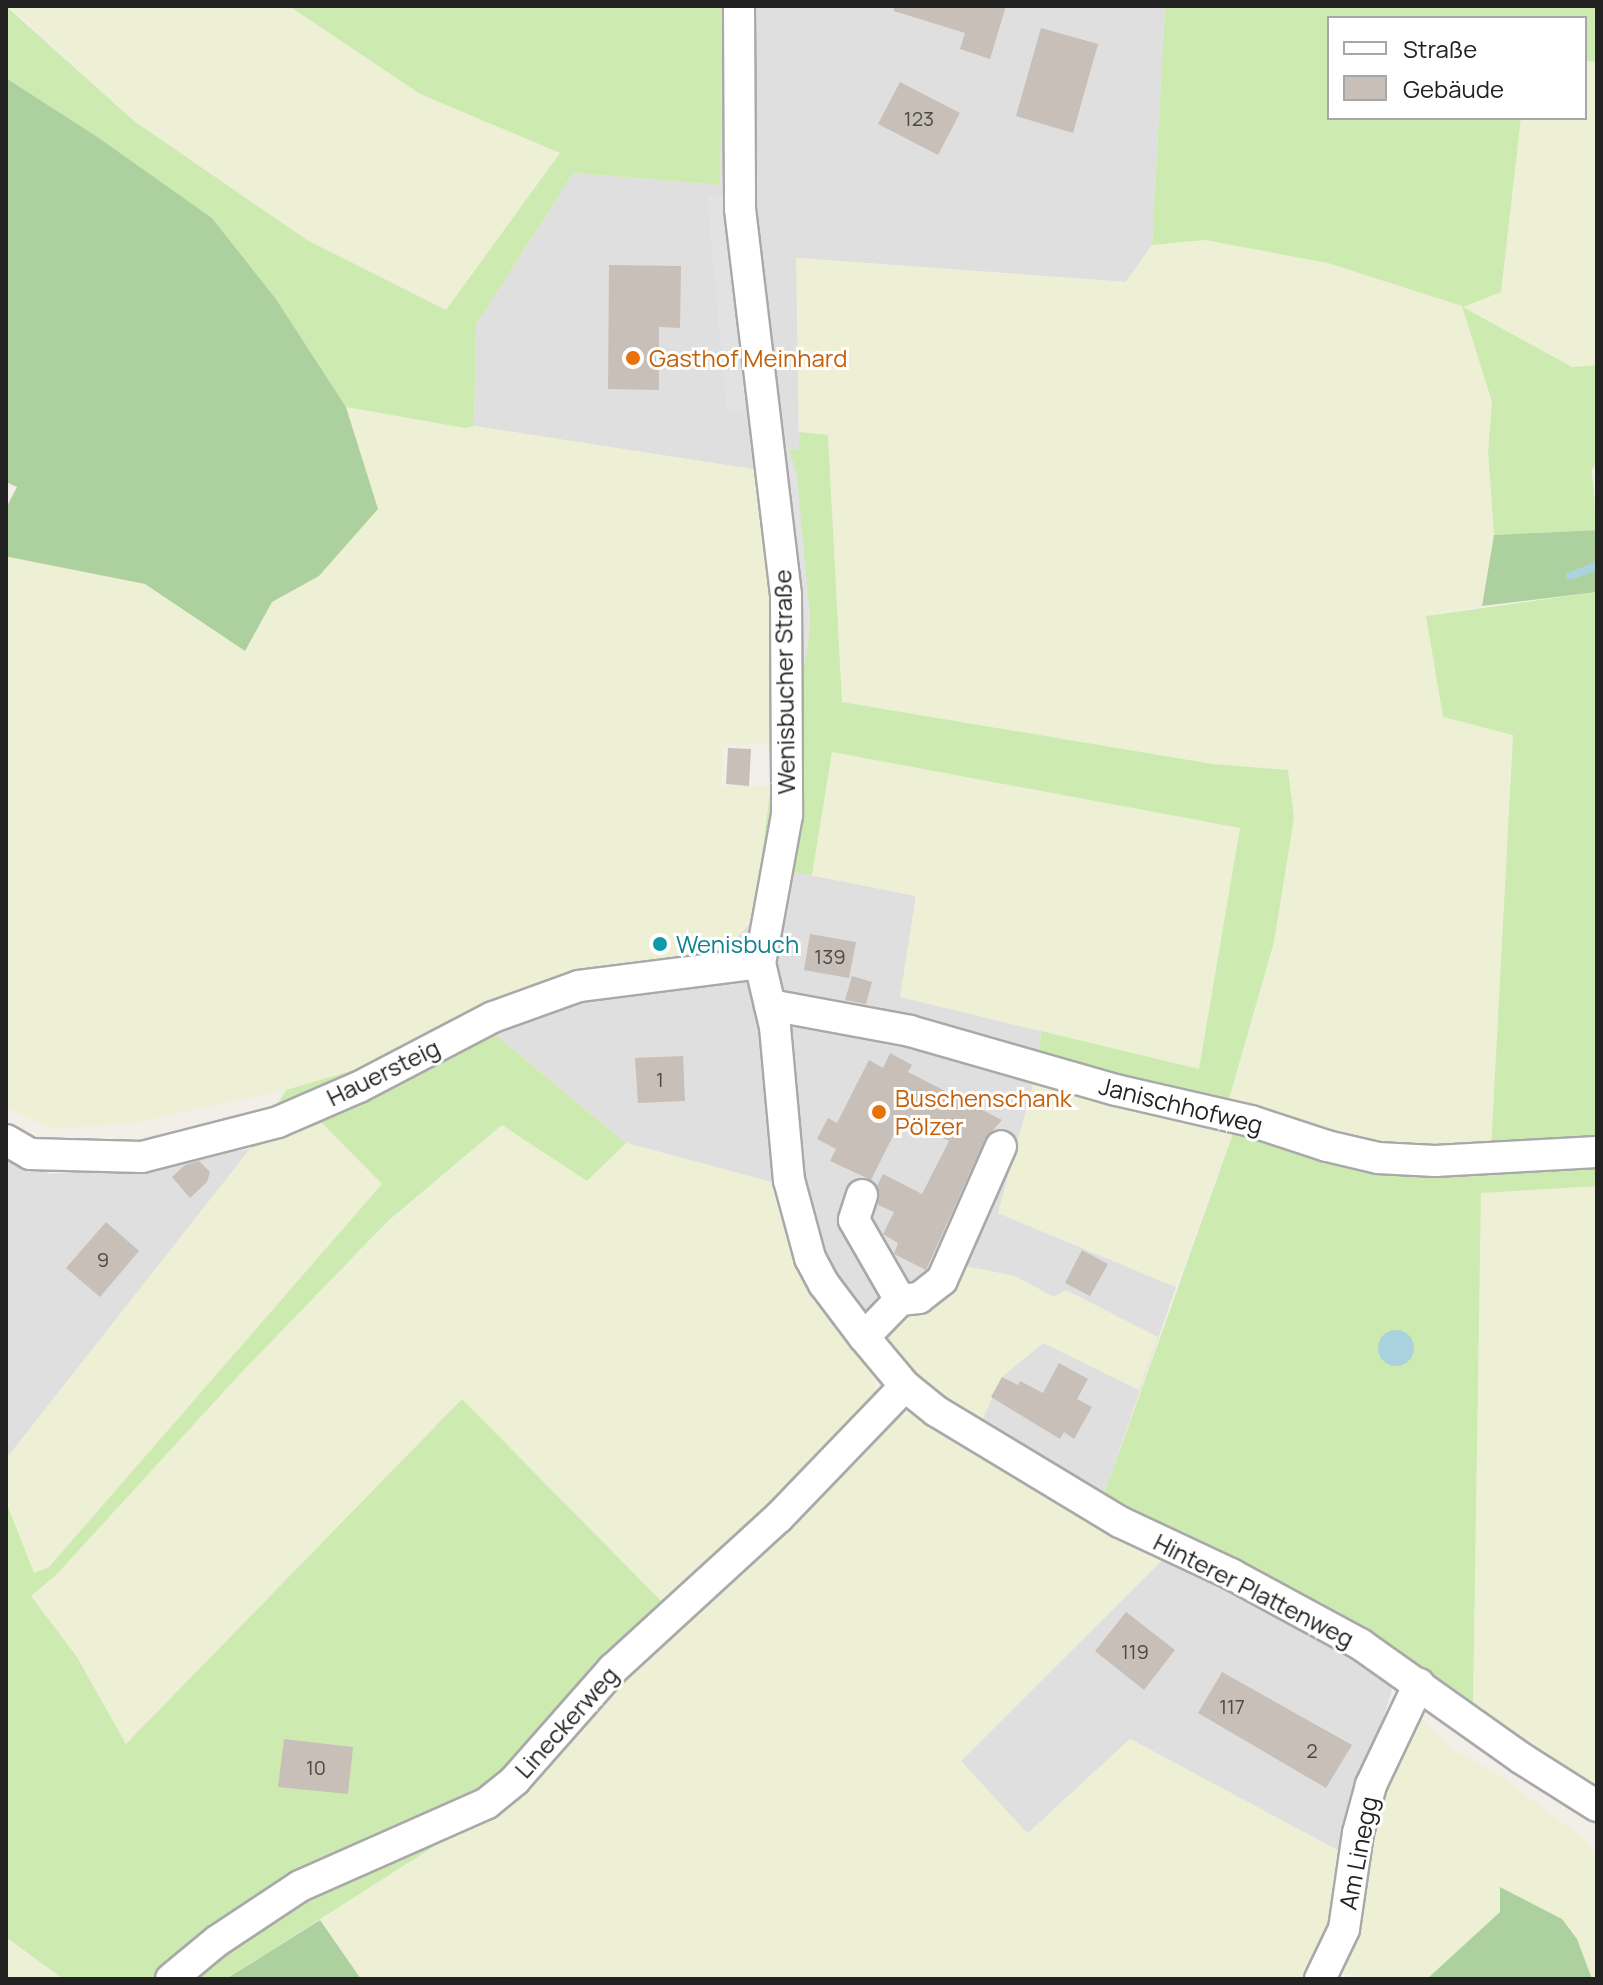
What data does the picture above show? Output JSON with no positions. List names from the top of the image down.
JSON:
{
  "streets": {
    "street": [
      "Wenisbucher Straße",
      "Hauersteig",
      "Janischhofweg",
      "Hinterer Plattenweg",
      "Lineckerweg",
      "Am Linegg"
    ]
  },
  "crossings": [
    ["Wenisbucher Straße", "Hauersteig"],
    ["Wenisbucher Straße", "Janischhofweg"],
    ["Wenisbucher Straße", "Hinterer Plattenweg"],
    ["Wenisbucher Straße", "Lineckerweg"],
    ["Hinterer Plattenweg", "Lineckerweg"],
    ["Hinterer Plattenweg", "Am Linegg"]
  ],
  "places": ["Gasthof Meinhard", "Wenisbuch", "Buschenschank Pölzer"],
  "house_numbers": [
    "123",
    "139",
    "1",
    "9",
    "119",
    "117",
    "2",
    "10"
  ],
  "legend": ["Straße", "Gebäude"]
}
